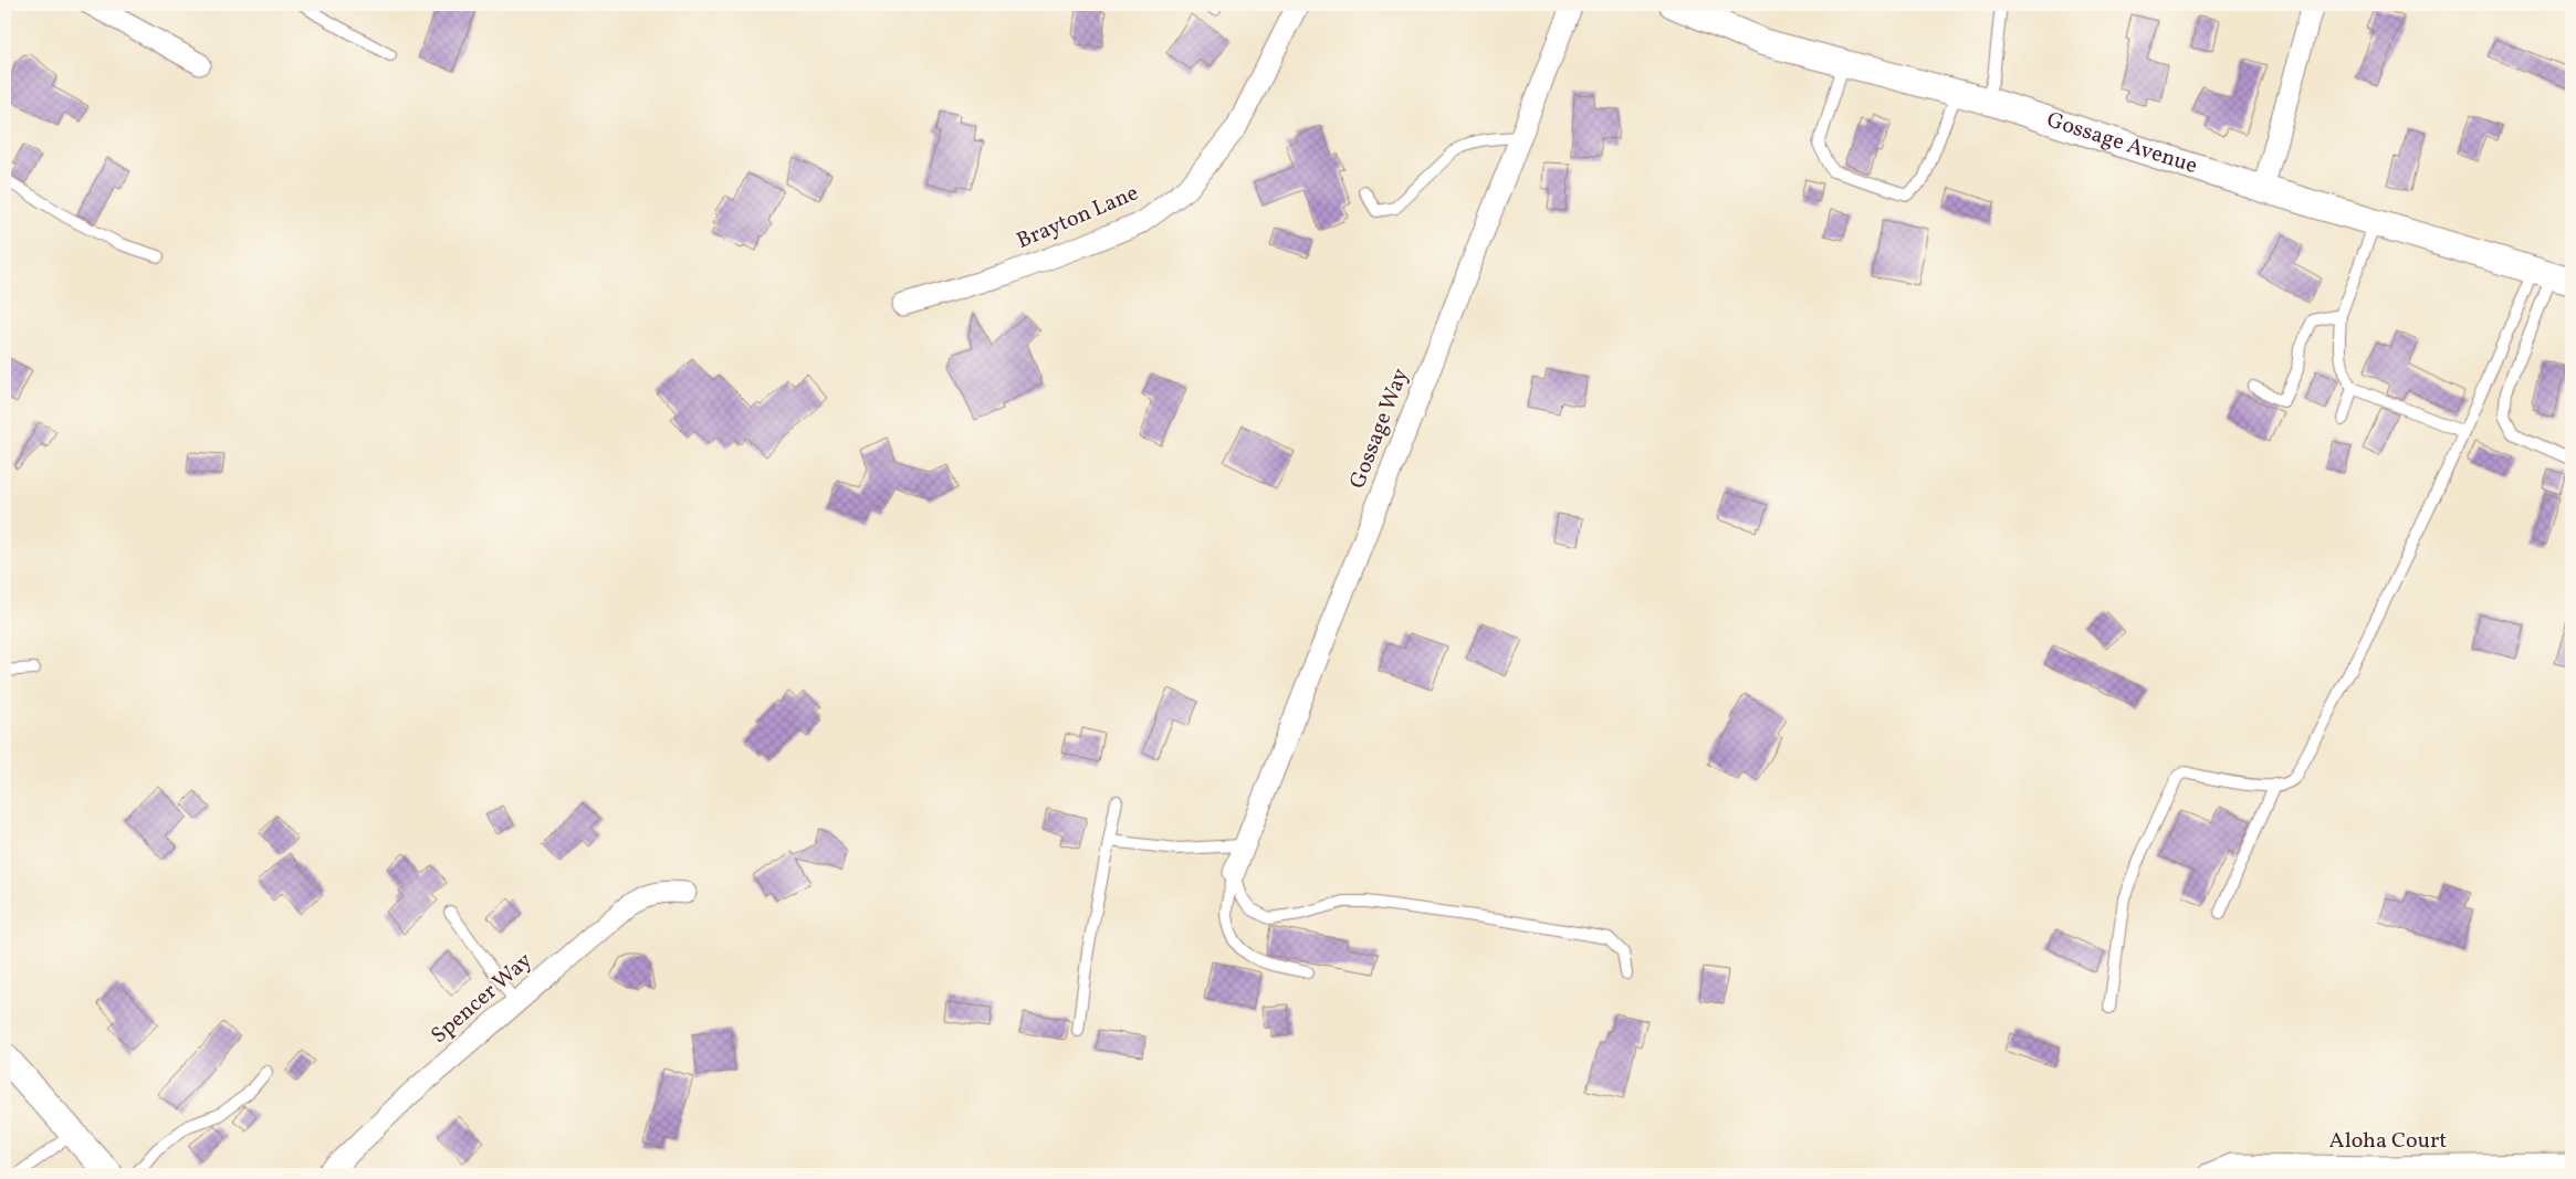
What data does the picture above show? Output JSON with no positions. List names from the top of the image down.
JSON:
{
  "streets": {
    "street": [
      "Gossage Avenue",
      "Brayton Lane",
      "Gossage Way",
      "Spencer Way",
      "Aloha Court"
    ]
  }
}
